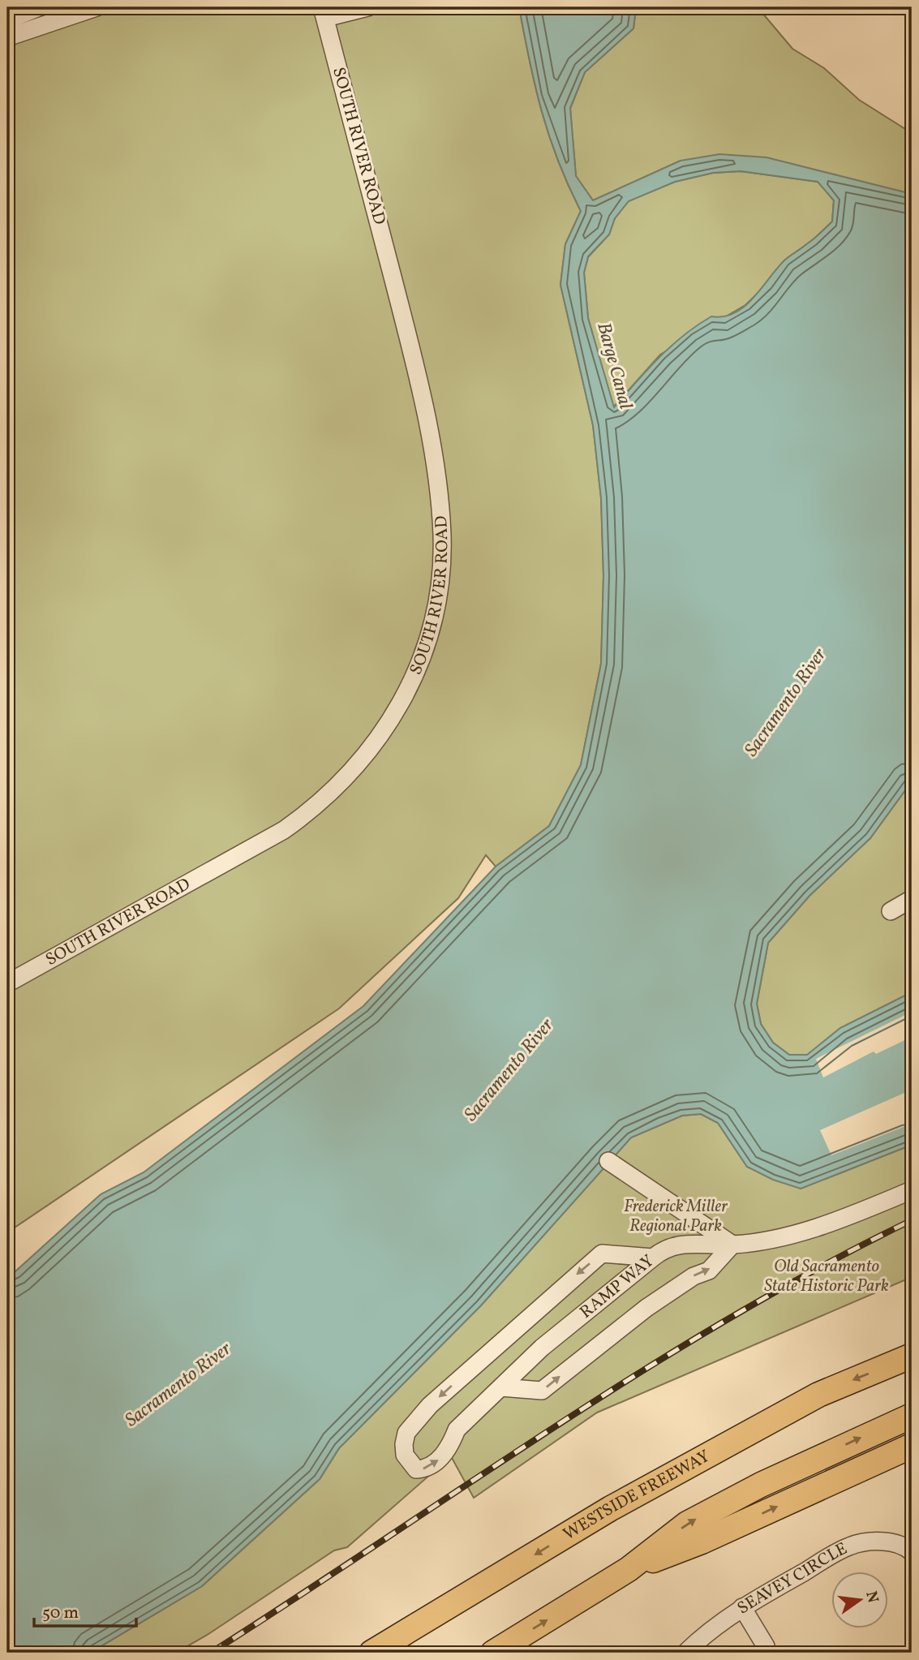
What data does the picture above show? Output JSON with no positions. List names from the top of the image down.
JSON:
{
  "streets": {
    "highway": ["WESTSIDE FREEWAY"],
    "street": ["SOUTH RIVER ROAD", "RAMP WAY", "SEAVEY CIRCLE"]
  },
  "water": ["Barge Canal", "Sacramento River"],
  "parks": ["Frederick Miller Regional Park", "Old Sacramento State Historic Park"],
  "scale_bar": "50 m",
  "north": "right"
}
